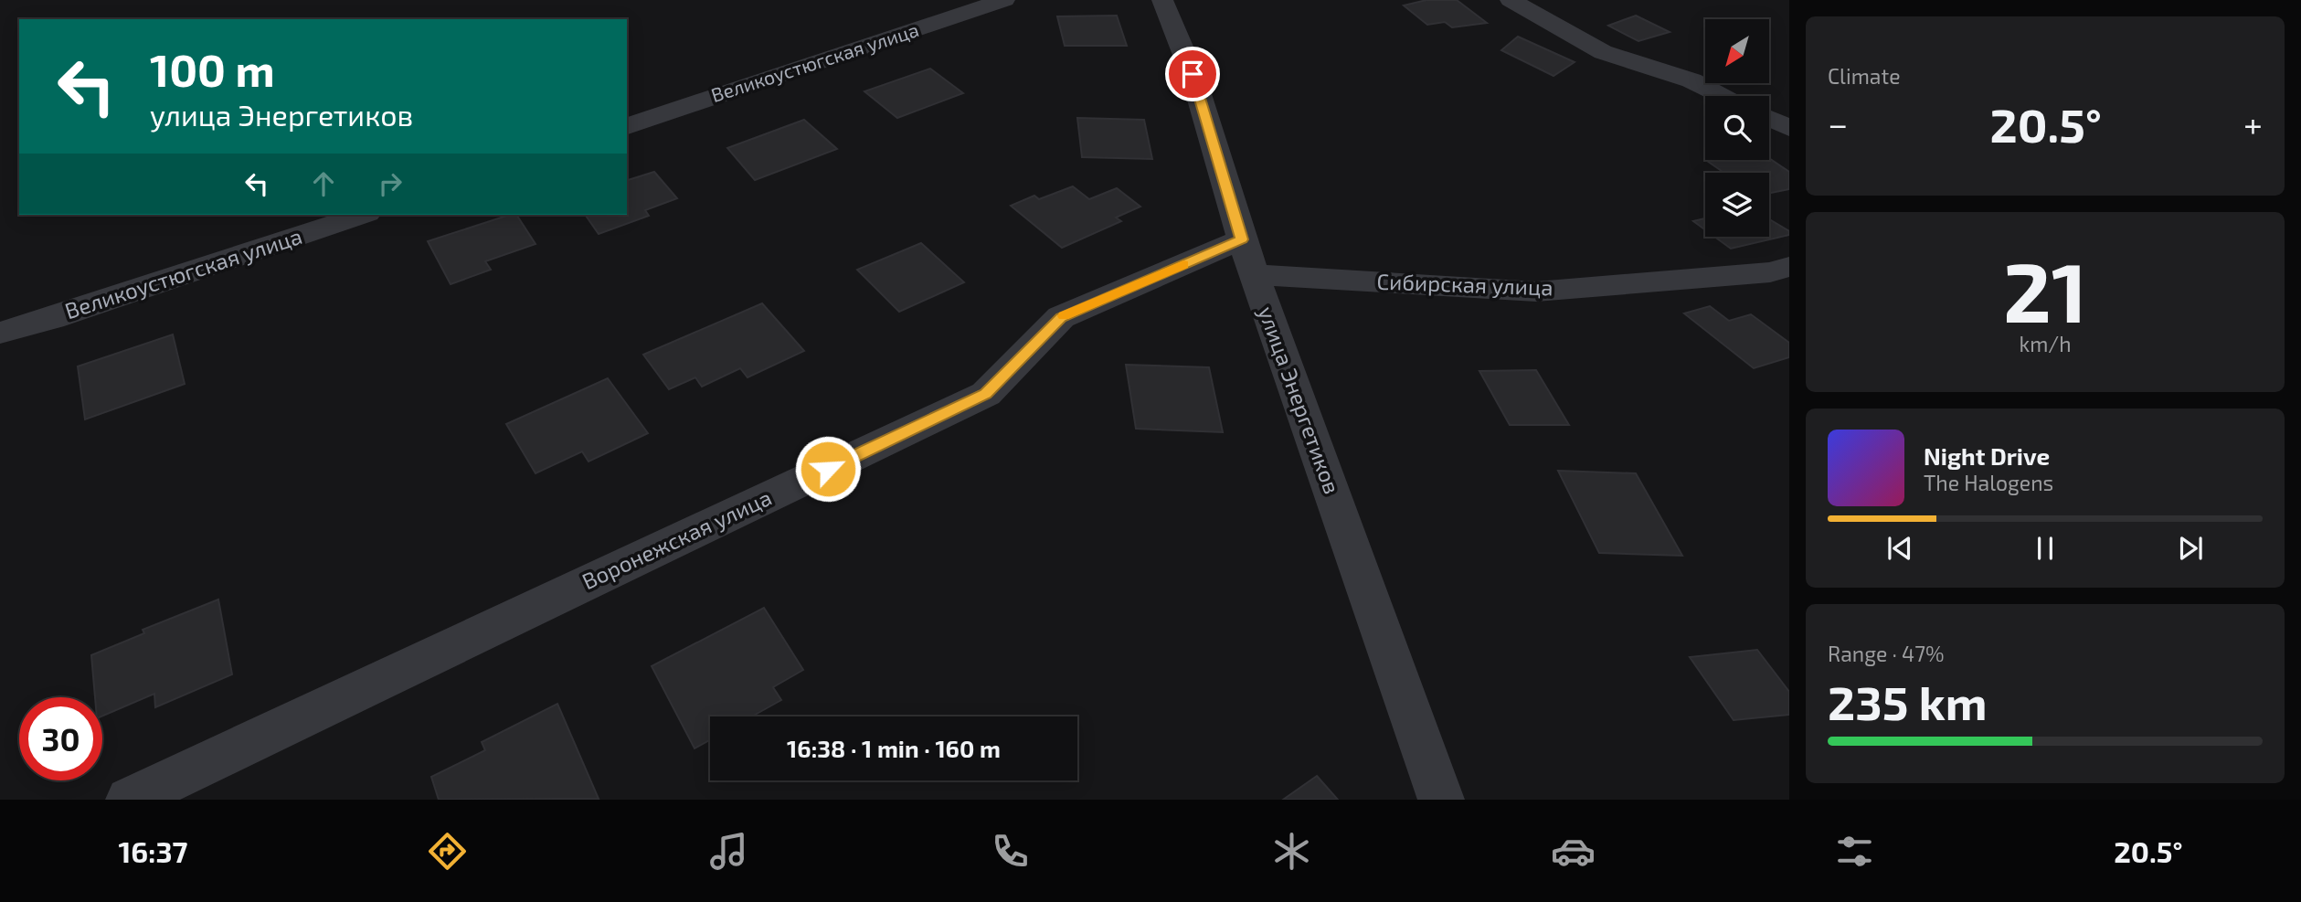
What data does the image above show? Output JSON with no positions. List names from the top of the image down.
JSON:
{
  "streets": {
    "street": [
      "Великоустюгская улица",
      "Сибирская улица",
      "улица Энергетиков",
      "Воронежская улица"
    ]
  },
  "crossings": [
    ["Сибирская улица", "улица Энергетиков"],
    ["Сибирская улица", "Воронежская улица"],
    ["улица Энергетиков", "Воронежская улица"]
  ],
  "north": "bottom left",
  "page": {
    "tile": [
      "Climate",
      ["21", "km/h"],
      ["Range · 47%", "235 km"]
    ],
    "turn": ["100 m", "улица Энергетиков"],
    "heat": ["−", "20.5°", "+"],
    "song": ["Night Drive", "The Halogens"],
    "limit": "30",
    "trip": "16:38 · 1 min · 160 m",
    "tabs": ["16:37", "20.5°"]
  }
}
